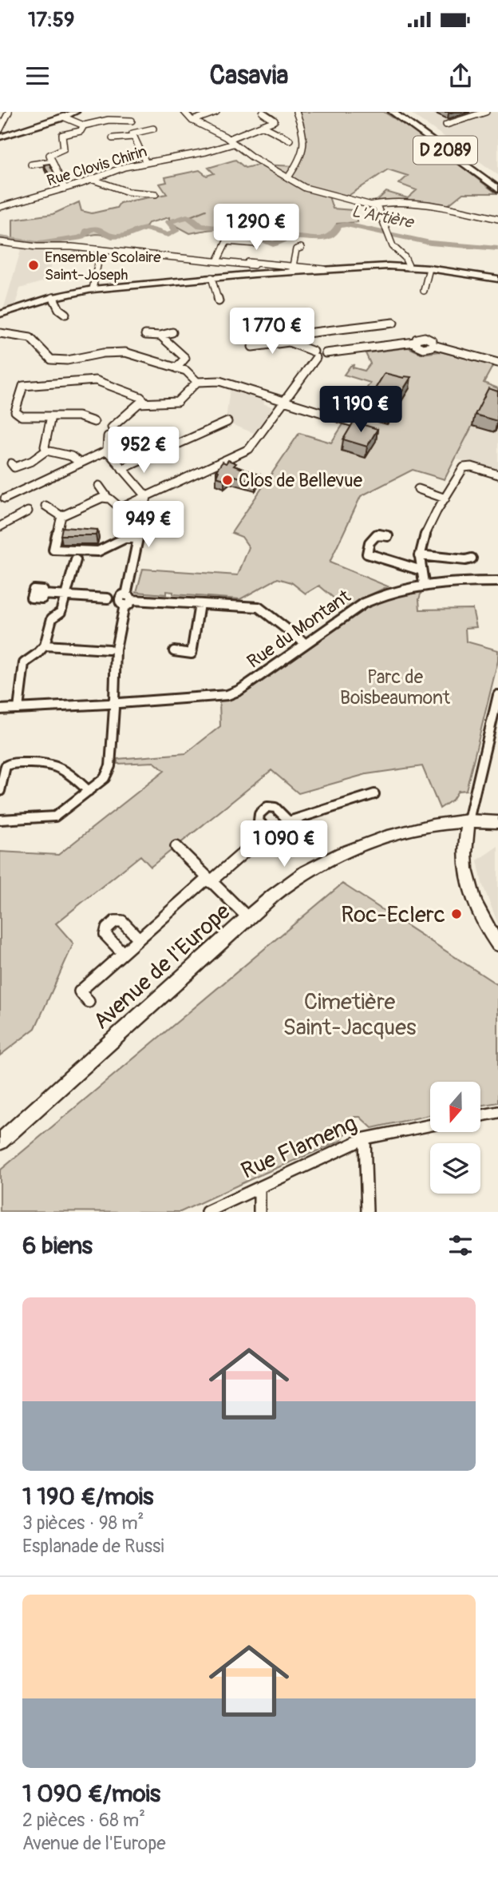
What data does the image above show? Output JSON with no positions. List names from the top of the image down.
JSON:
{
  "streets": {
    "highway": ["D 2089"],
    "main road": ["Avenue de l'Europe"],
    "street": ["Rue Clovis Chirin", "Rue du Montant", "Rue Flameng"]
  },
  "water": ["L'Artière"],
  "parks": ["Parc de Boisbeaumont", "Cimetière Saint-Jacques"],
  "places": ["Ensemble Scolaire Saint-Joseph", "Clos de Bellevue", "Roc-Eclerc"],
  "north": "bottom",
  "page": {
    "status": "17:59",
    "header": "Casavia",
    "price": [
      "1 290 €",
      "1 770 €",
      "1 190 €",
      "952 €",
      "949 €",
      "1 090 €"
    ],
    "heading": "6 biens",
    "list": [
      {
        "name": "1 190 €/mois",
        "note": "3 pièces · 98 m² · Esplanade de Russi"
      },
      {
        "name": "1 090 €/mois",
        "note": "2 pièces · 68 m² · Avenue de l'Europe"
      }
    ]
  }
}
